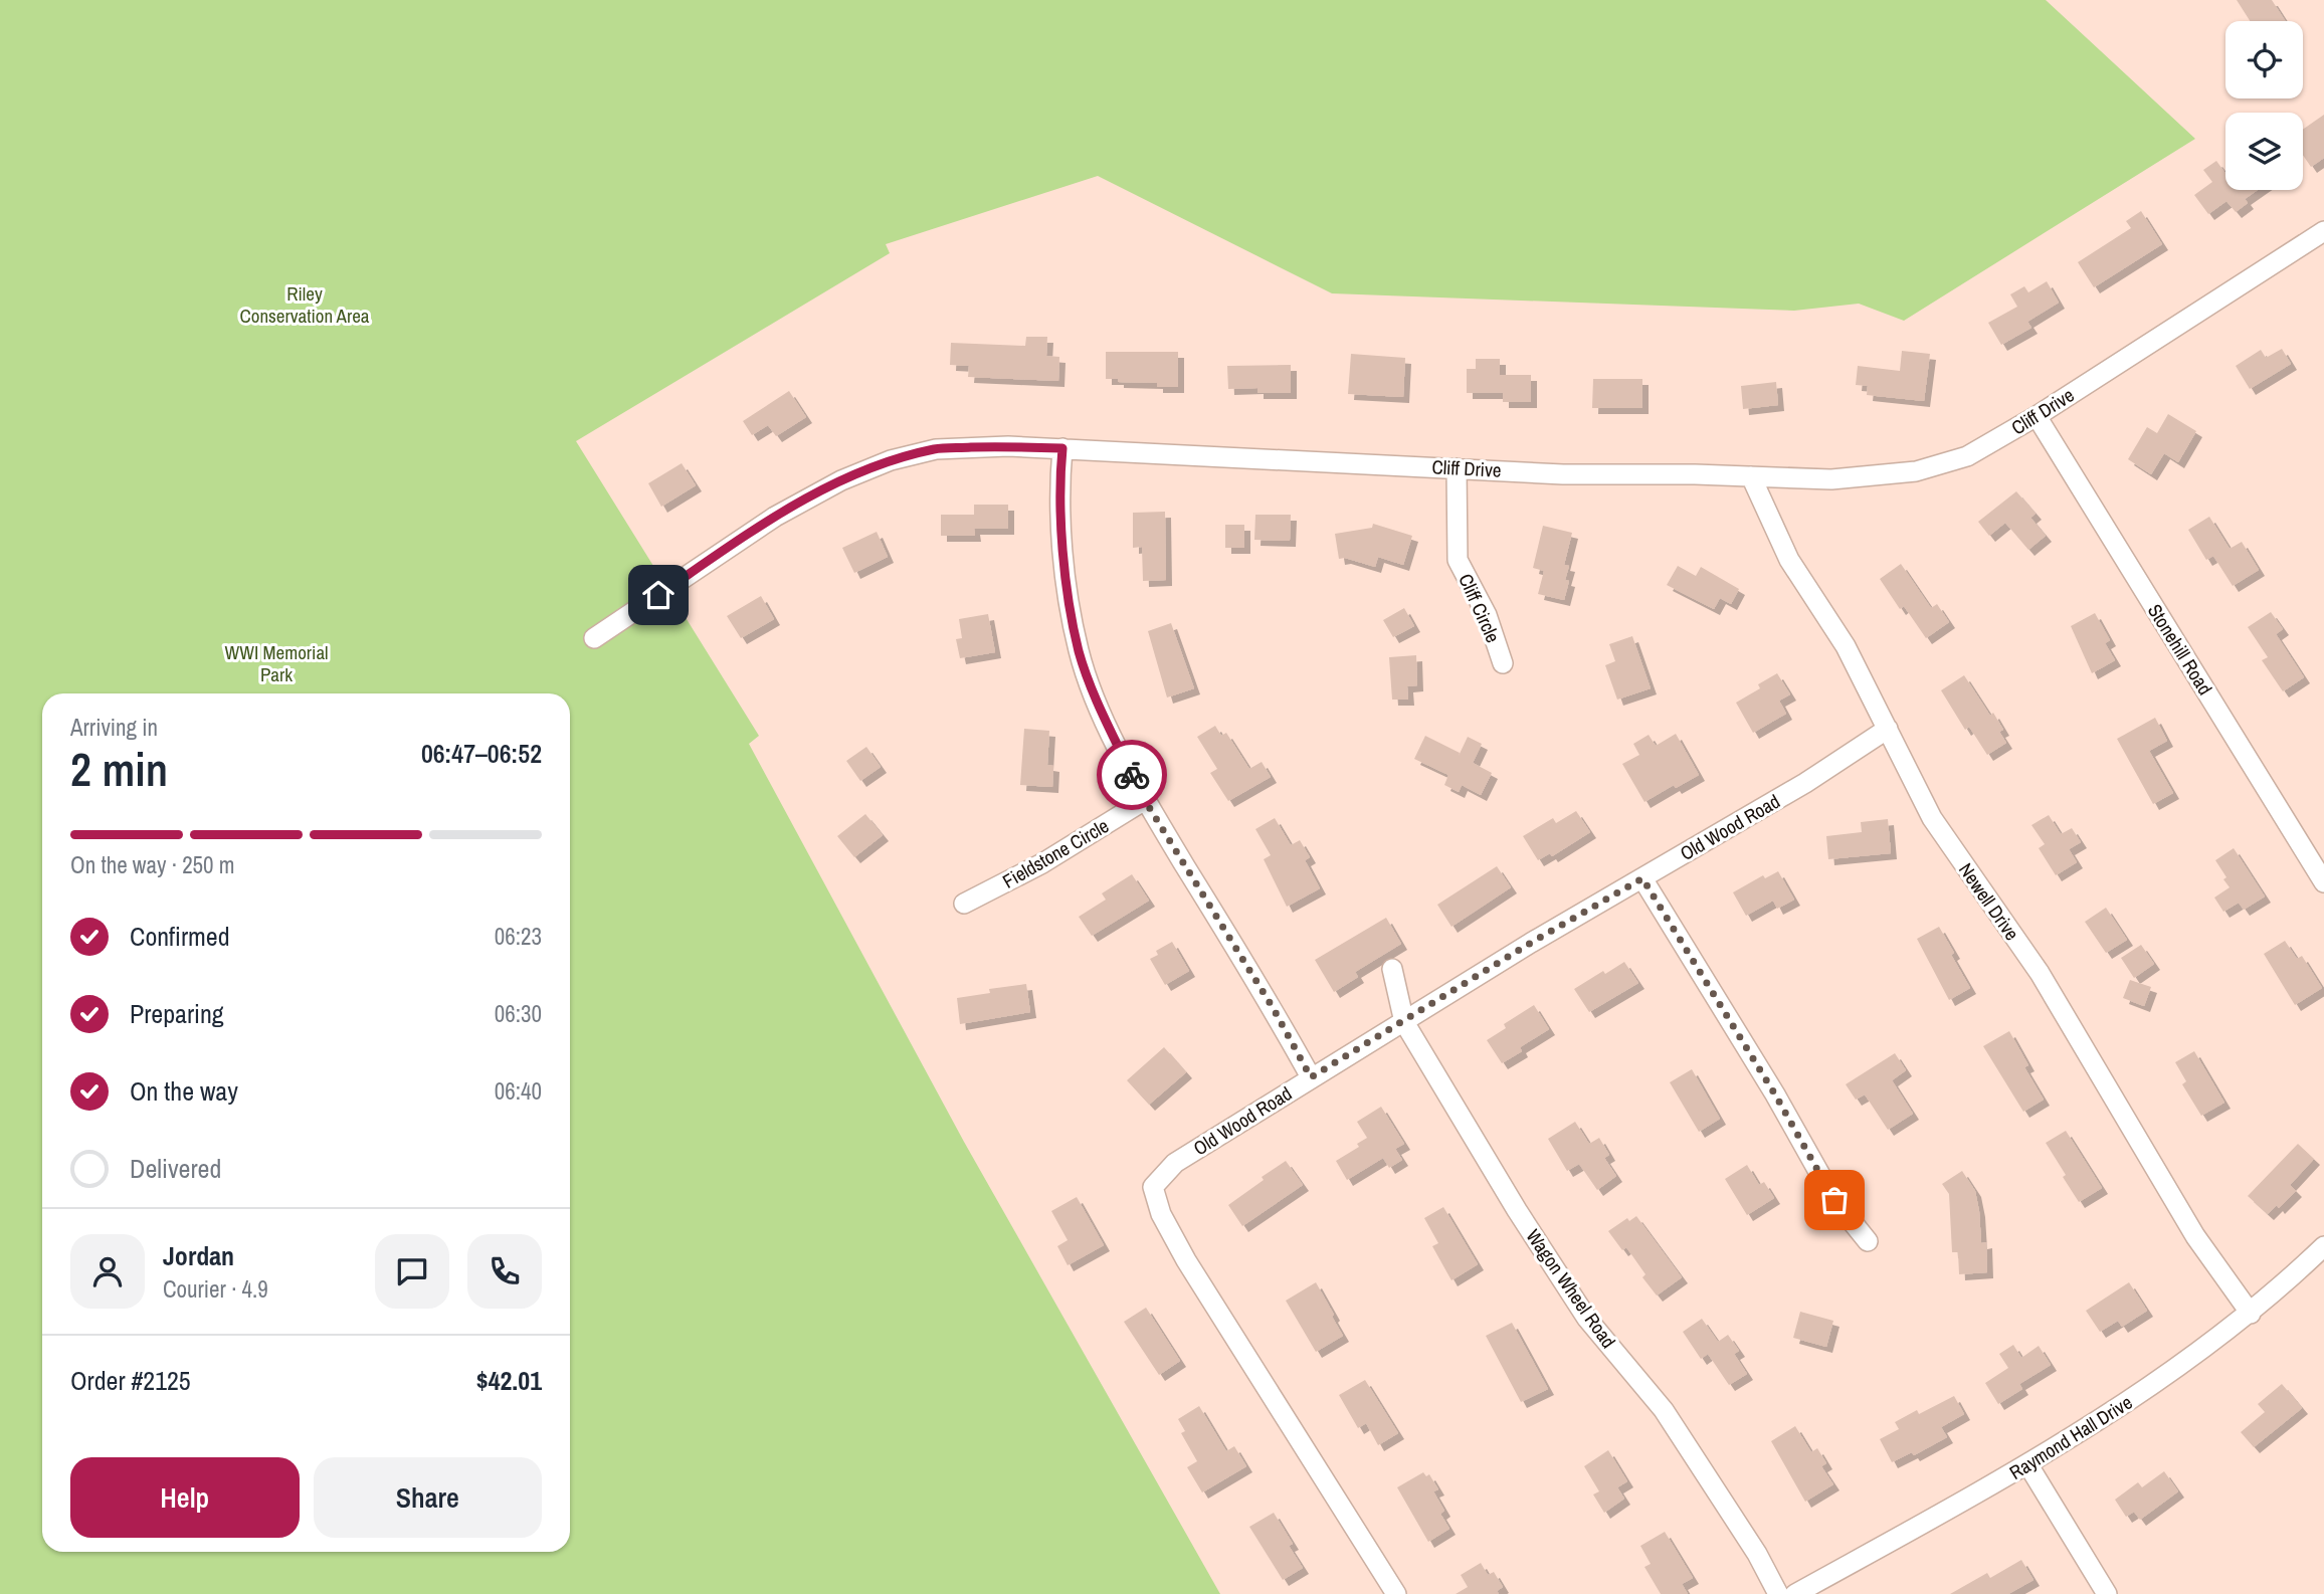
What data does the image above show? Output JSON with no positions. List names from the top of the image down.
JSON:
{
  "streets": {
    "street": [
      "Cliff Drive",
      "Cliff Circle",
      "Stonehill Road",
      "Old Wood Road",
      "Fieldstone Circle",
      "Newell Drive",
      "Wagon Wheel Road",
      "Raymond Hall Drive"
    ]
  },
  "crossings": [
    ["Cliff Drive", "Cliff Circle"],
    ["Cliff Drive", "Stonehill Road"],
    ["Cliff Drive", "Newell Drive"],
    ["Old Wood Road", "Newell Drive"],
    ["Old Wood Road", "Wagon Wheel Road"],
    ["Newell Drive", "Raymond Hall Drive"]
  ],
  "parks": ["Riley Conservation Area", "WWI Memorial Park"],
  "page": {
    "heading": ["2 min", "Arriving in", "06:47–06:52"],
    "panel": [
      "Jordan",
      "Courier · 4.9",
      "Order #2125",
      "$42.01"
    ],
    "bar": "On the way · 250 m",
    "list": [
      ["Confirmed", "06:23"],
      ["Preparing", "06:30"],
      ["On the way", "06:40"],
      "Delivered"
    ],
    "buttons": ["Help", "Share"]
  }
}
